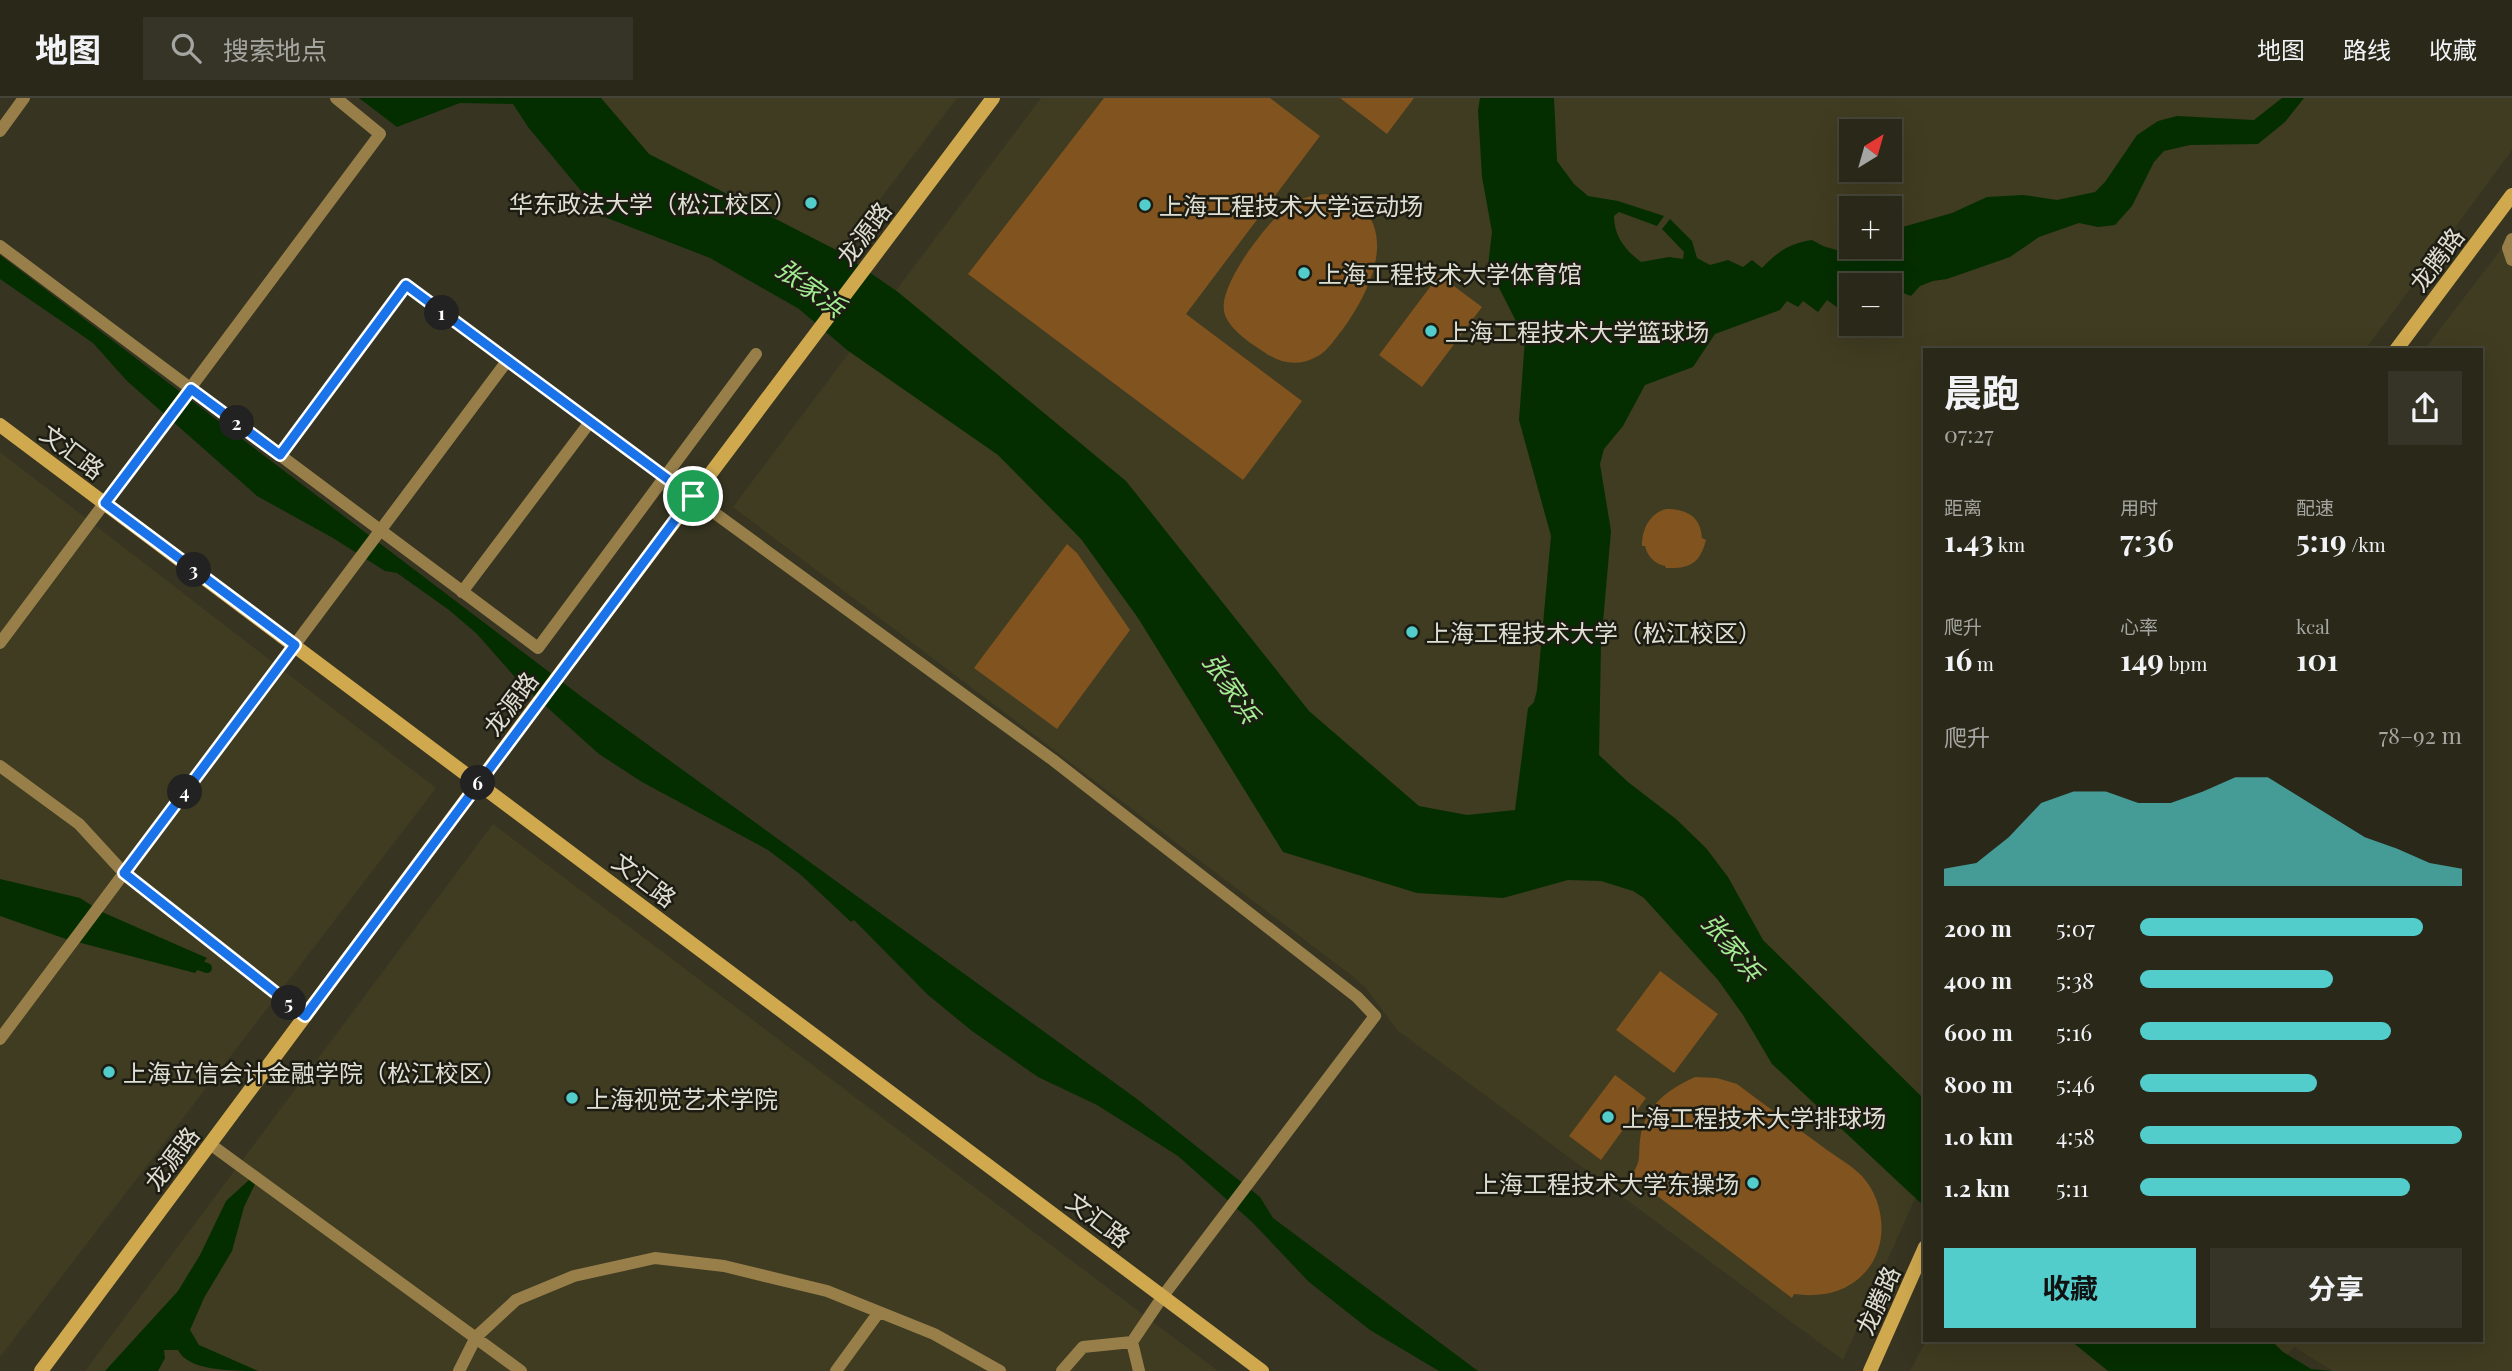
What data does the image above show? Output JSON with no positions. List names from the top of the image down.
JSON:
{
  "streets": {
    "main road": ["龙源路", "龙腾路", "文汇路"]
  },
  "crossings": [
    ["龙源路", "文汇路"]
  ],
  "water": ["张家浜"],
  "places": [
    "华东政法大学（松江校区）",
    "上海工程技术大学运动场",
    "上海工程技术大学体育馆",
    "上海工程技术大学篮球场",
    "上海工程技术大学（松江校区）",
    "上海立信会计金融学院（松江校区）",
    "上海视觉艺术学院",
    "上海工程技术大学排球场",
    "上海工程技术大学东操场"
  ],
  "north": "top right",
  "page": {
    "header": "地图",
    "search": "搜索地点",
    "nav": ["地图", "路线", "收藏"],
    "map_buttons": ["+", "−"],
    "pins": [
      "1",
      "2",
      "3",
      "6",
      "4",
      "5"
    ],
    "heading": ["晨跑", "07:27"],
    "stats": [
      ["距离", "1.43 km"],
      ["用时", "7:36"],
      ["配速", "5:19 /km"],
      ["爬升", "16 m"],
      ["心率", "149 bpm"],
      ["kcal", "101"]
    ],
    "chart": ["爬升", "78–92 m"],
    "list": [
      {
        "name": "200 m",
        "note": "5:07"
      },
      {
        "name": "400 m",
        "note": "5:38"
      },
      {
        "name": "600 m",
        "note": "5:16"
      },
      {
        "name": "800 m",
        "note": "5:46"
      },
      {
        "name": "1.0 km",
        "note": "4:58"
      },
      {
        "name": "1.2 km",
        "note": "5:11"
      }
    ],
    "buttons": ["收藏", "分享"]
  }
}
